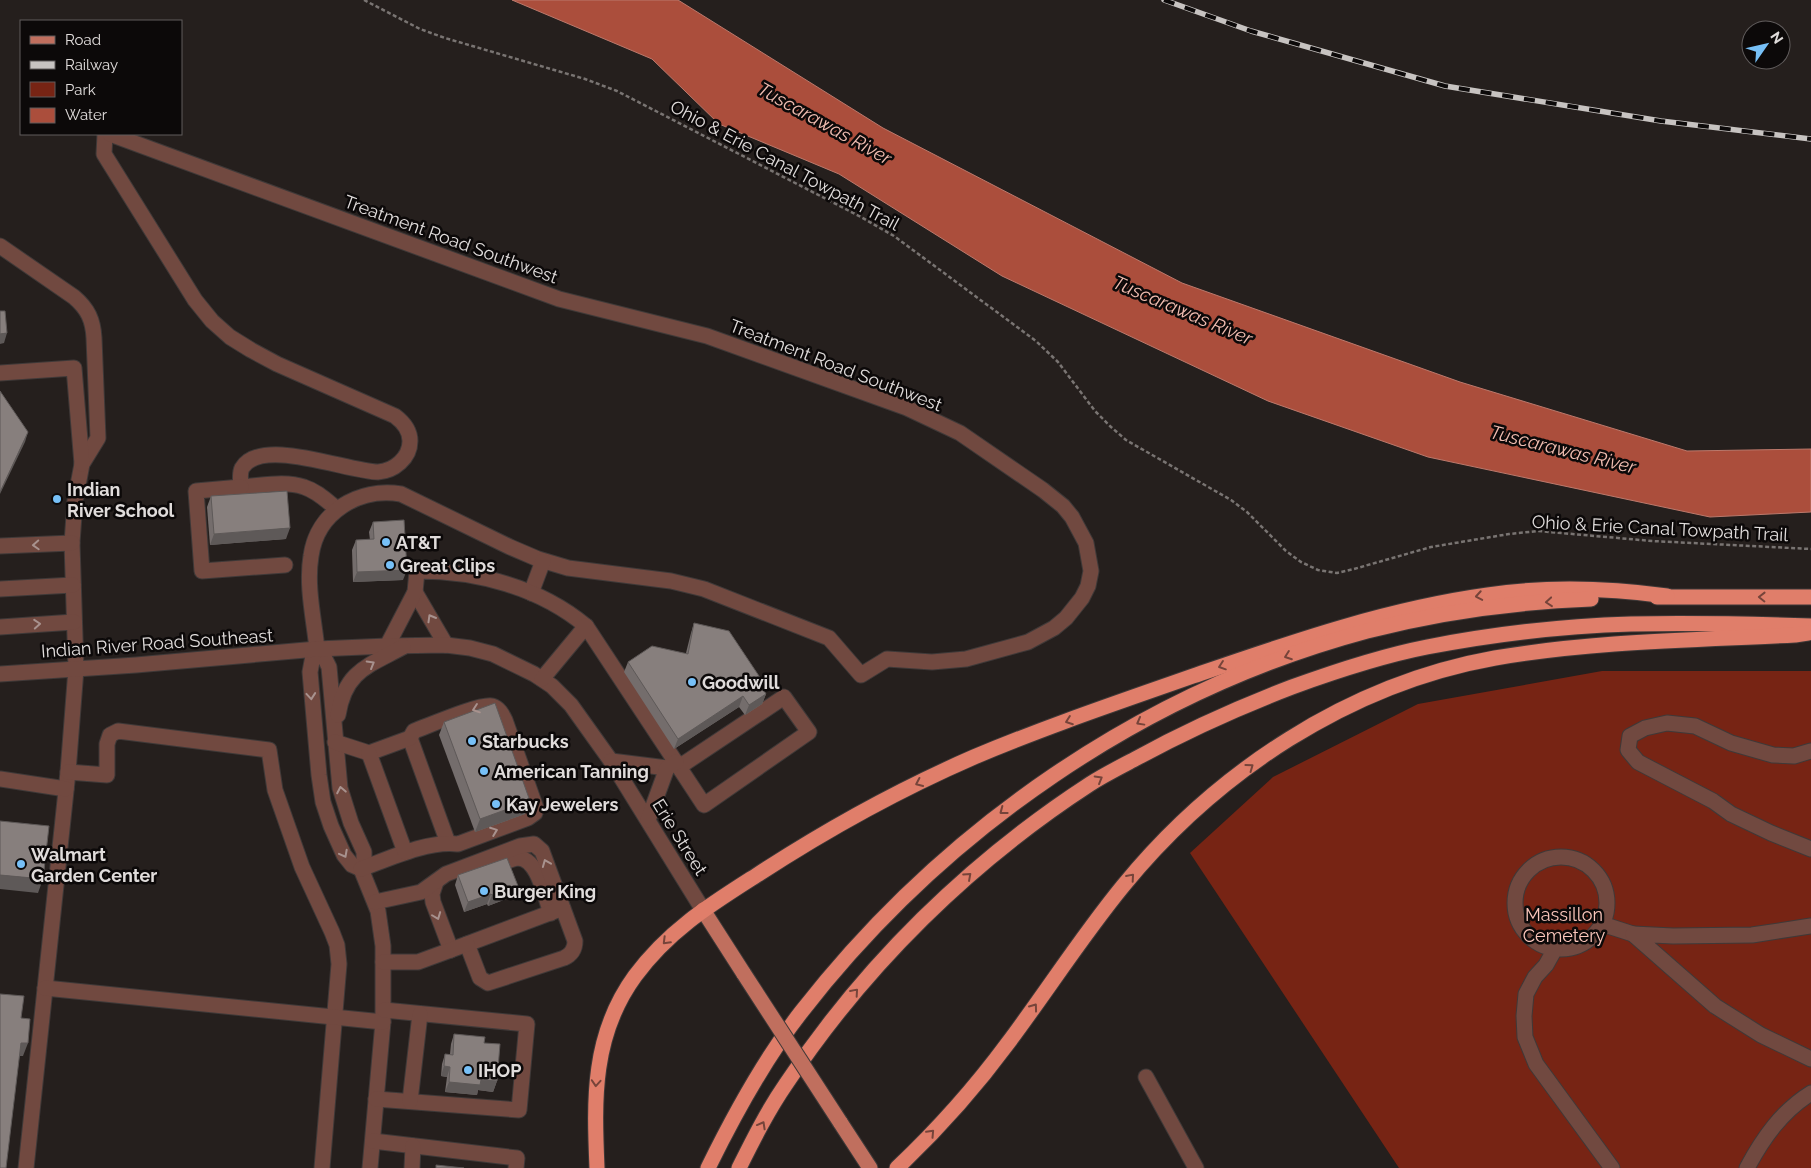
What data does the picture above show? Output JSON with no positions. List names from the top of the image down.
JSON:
{
  "streets": {
    "main road": ["Erie Street"],
    "street": ["Treatment Road Southwest", "Indian River Road Southeast"],
    "path": ["Ohio & Erie Canal Towpath Trail"]
  },
  "crossings": [
    ["Treatment Road Southwest", "Indian River Road Southeast"],
    ["Treatment Road Southwest", "Erie Street"],
    ["Indian River Road Southeast", "Erie Street"]
  ],
  "water": ["Tuscarawas River"],
  "parks": ["Massillon Cemetery"],
  "places": [
    "Indian River School",
    "AT&T",
    "Great Clips",
    "Goodwill",
    "Starbucks",
    "American Tanning",
    "Kay Jewelers",
    "Walmart Garden Center",
    "Burger King",
    "IHOP"
  ],
  "legend": [
    "Road",
    "Railway",
    "Park",
    "Water"
  ],
  "north": "top right"
}
